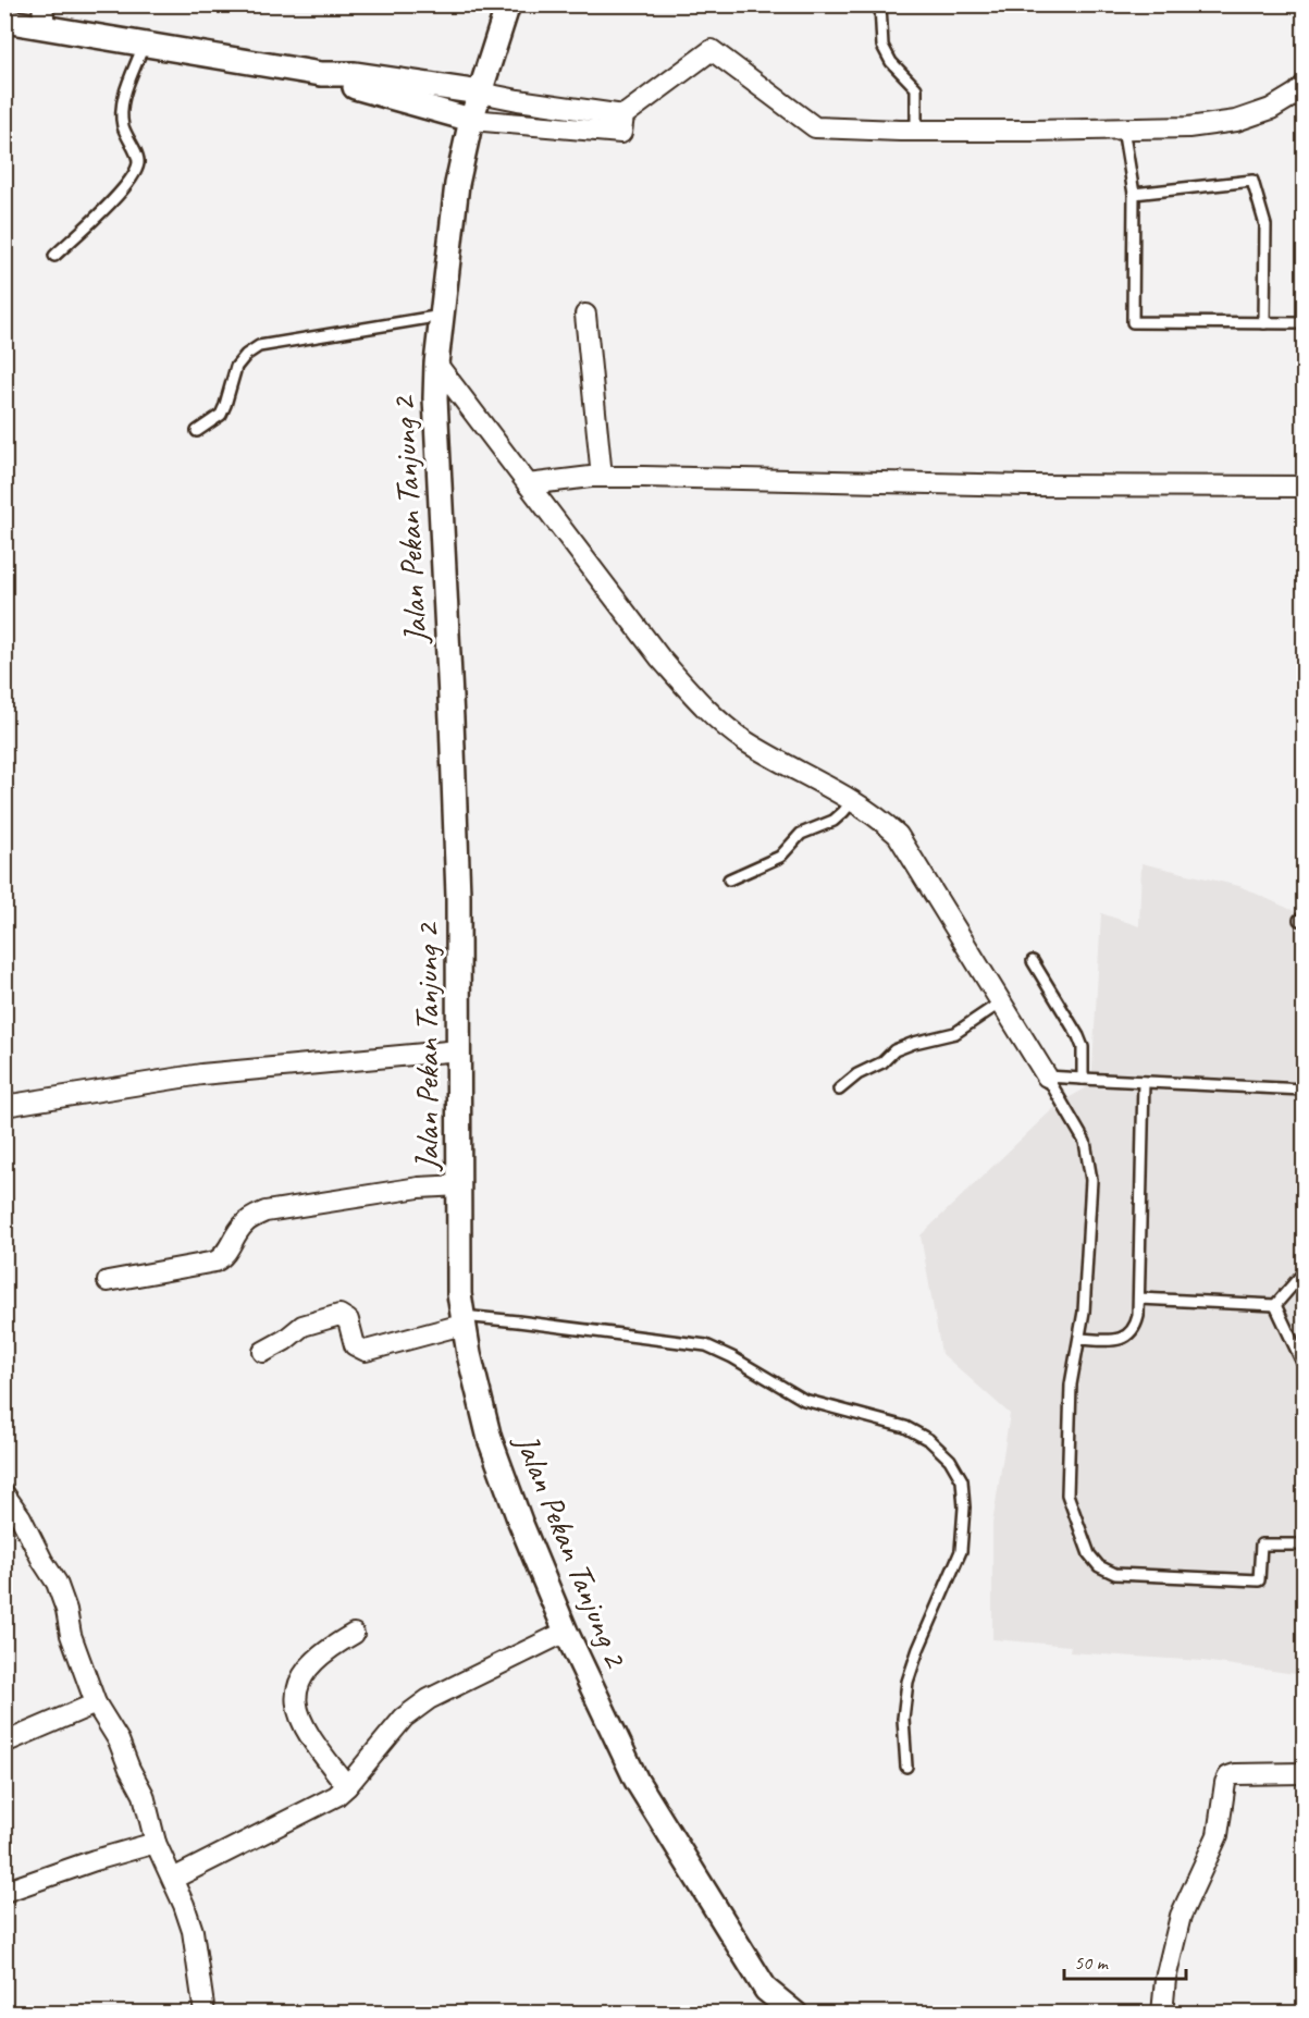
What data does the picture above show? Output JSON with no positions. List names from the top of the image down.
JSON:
{
  "streets": {
    "street": ["Jalan Pekan Tanjung 2"]
  },
  "scale_bar": "50 m"
}
